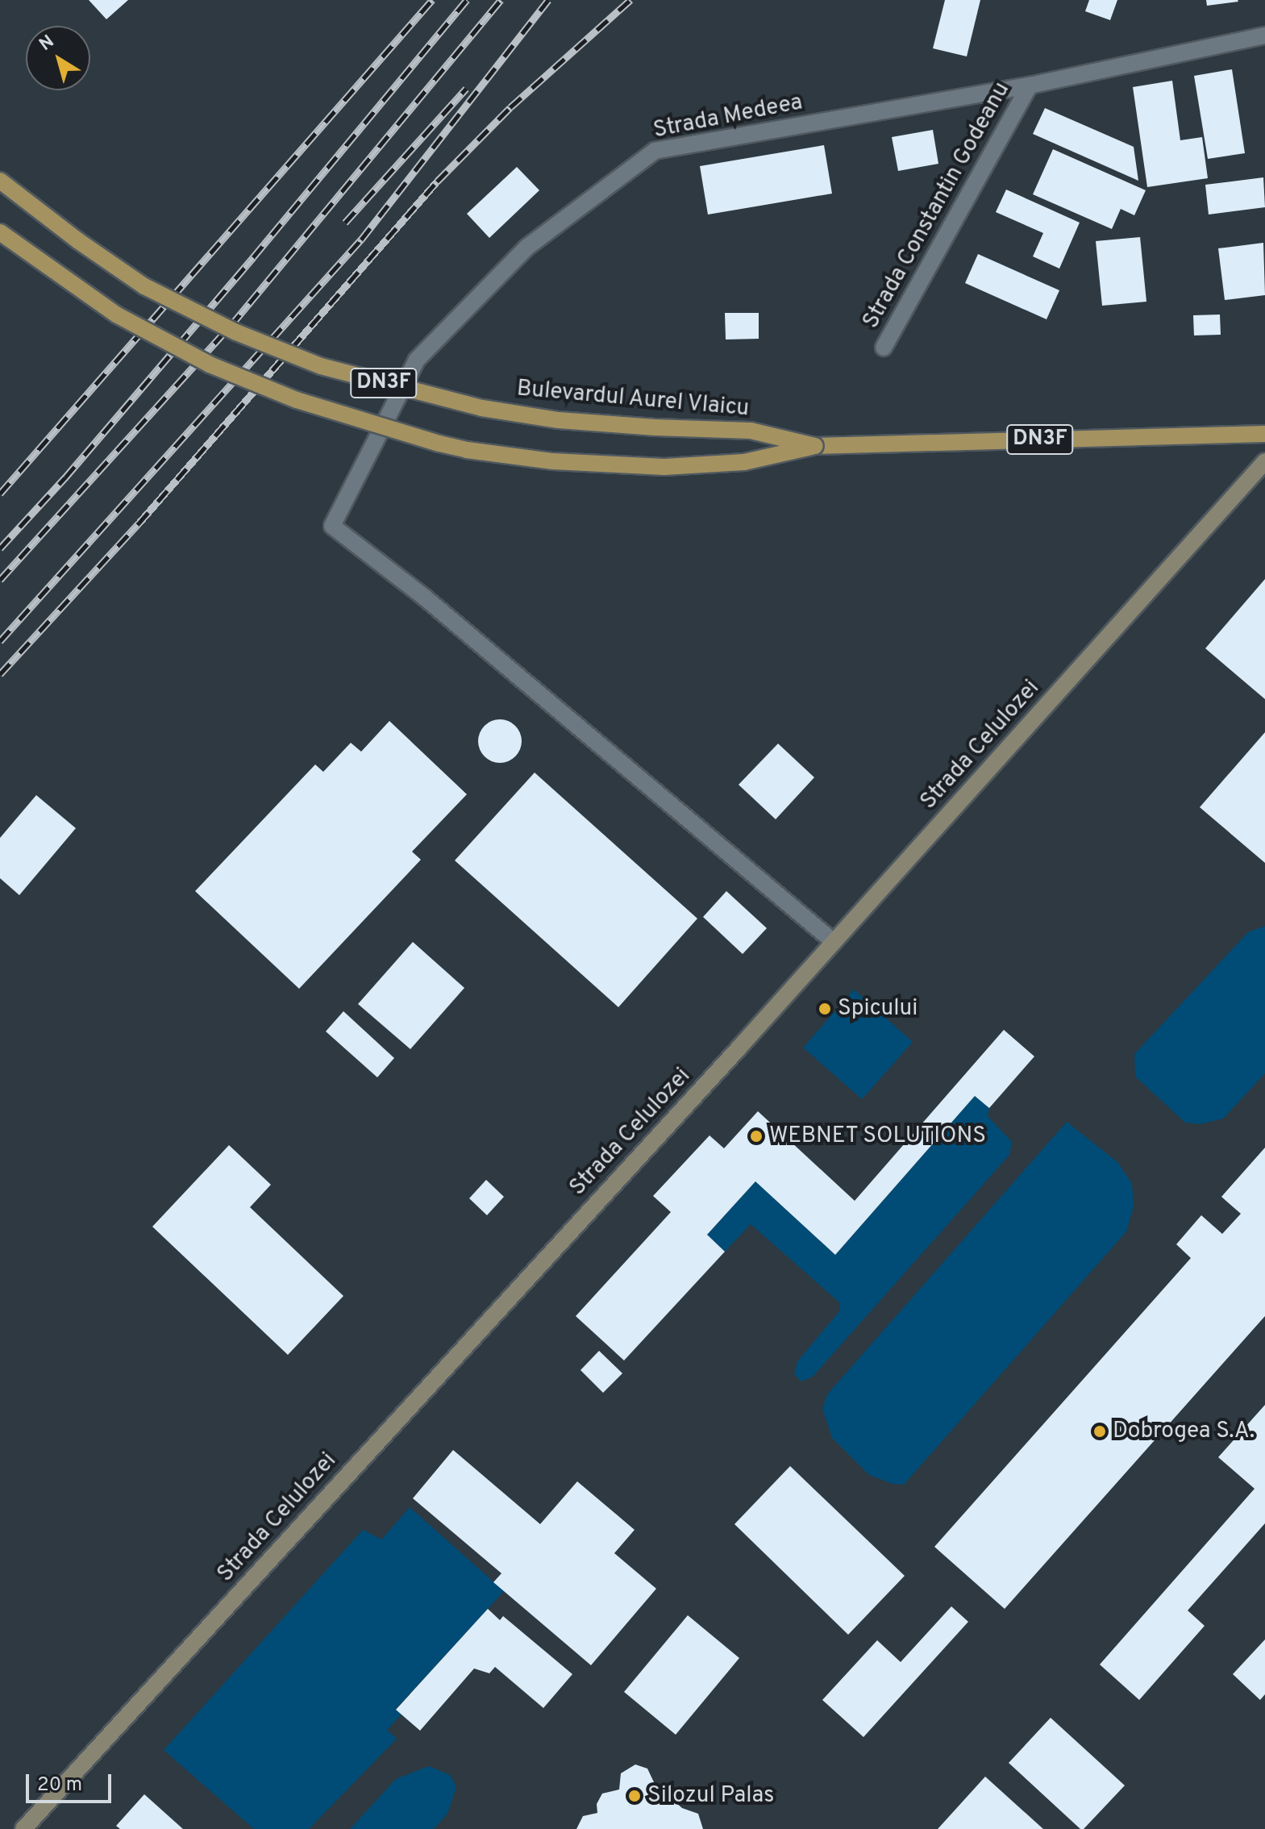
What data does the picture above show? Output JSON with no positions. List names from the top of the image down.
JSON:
{
  "streets": {
    "main road": ["DN3F", "Bulevardul Aurel Vlaicu"],
    "street": ["Strada Medeea", "Strada Constantin Godeanu", "Strada Celulozei"]
  },
  "crossings": [
    ["Strada Medeea", "Strada Constantin Godeanu"],
    ["Strada Medeea", "Strada Celulozei"]
  ],
  "places": [
    "Spicului",
    "WEBNET SOLUTIONS",
    "Dobrogea S.A.",
    "Silozul Palas"
  ],
  "scale_bar": "20 m",
  "north": "top left"
}
